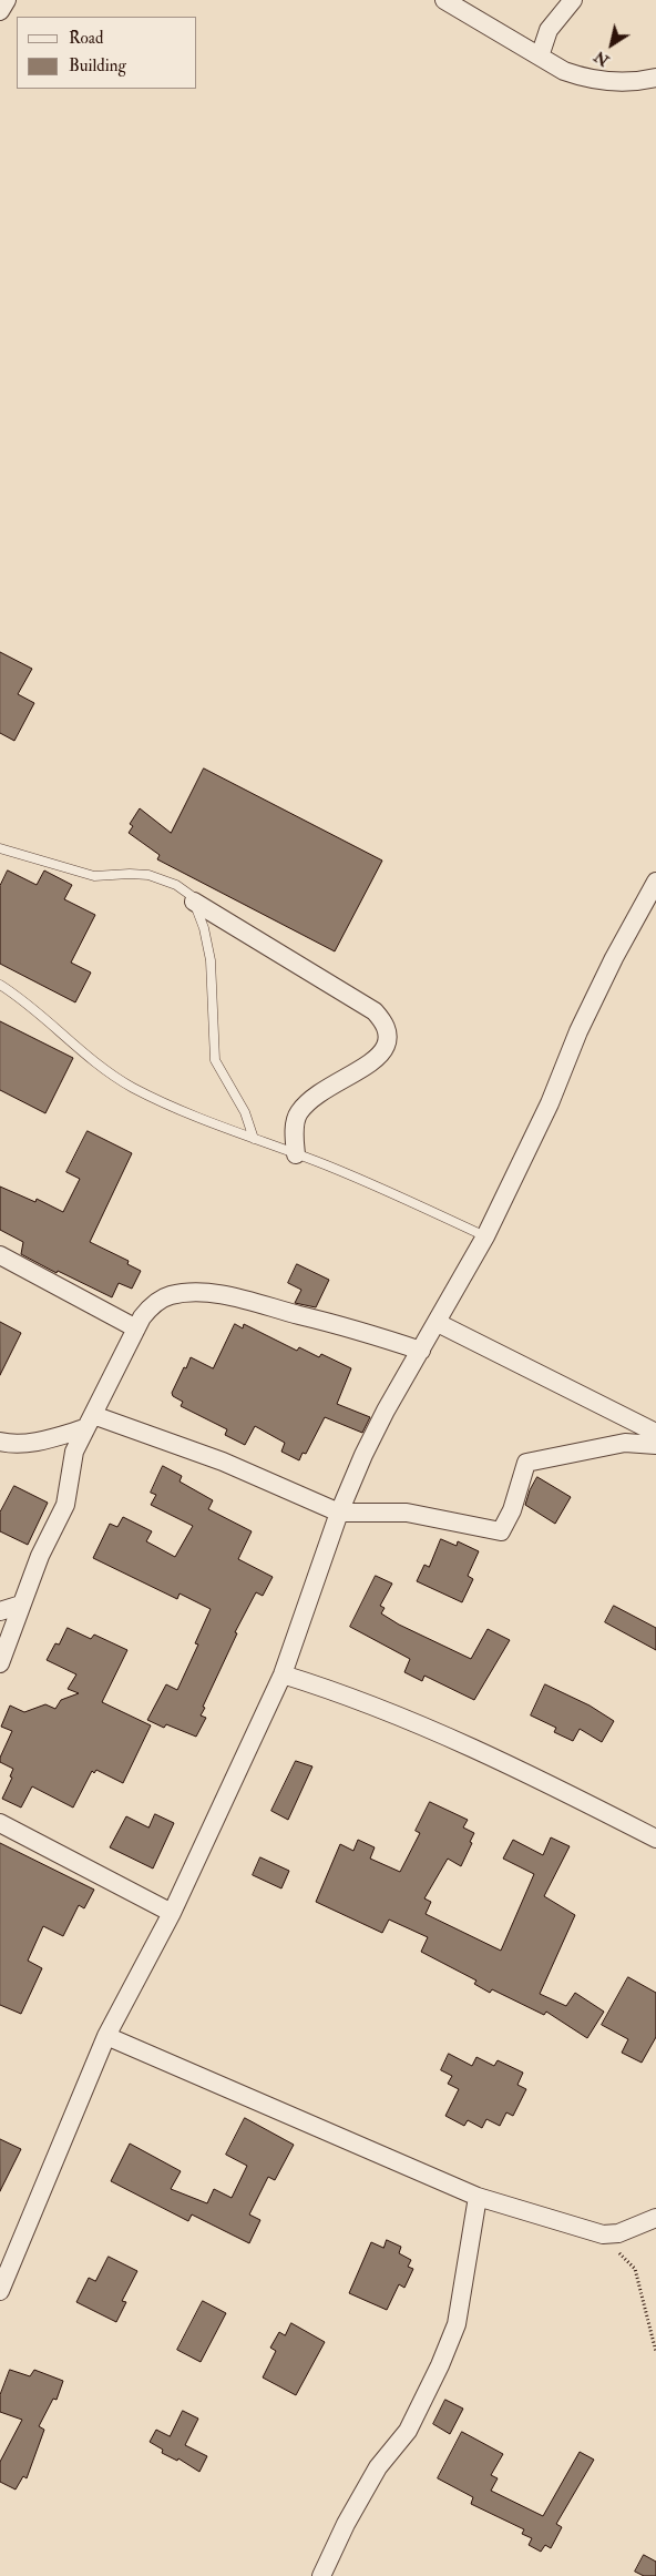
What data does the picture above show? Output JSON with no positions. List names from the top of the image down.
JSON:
{
  "legend": ["Road", "Building"],
  "north": "bottom left"
}
